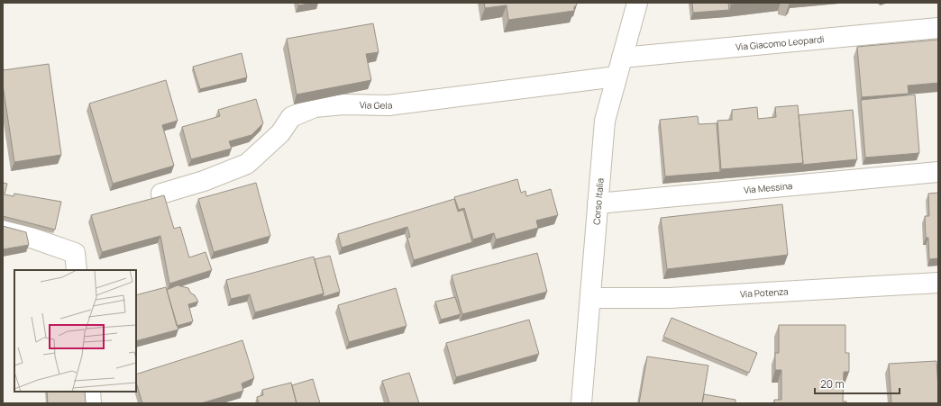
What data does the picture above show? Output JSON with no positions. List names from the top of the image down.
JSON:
{
  "streets": {
    "street": [
      "Via Giacomo Leopardi",
      "Via Gela",
      "Via Messina",
      "Corso Italia",
      "Via Potenza"
    ]
  },
  "crossings": [
    ["Via Giacomo Leopardi", "Corso Italia"],
    ["Via Gela", "Corso Italia"],
    ["Via Messina", "Corso Italia"],
    ["Corso Italia", "Via Potenza"]
  ],
  "scale_bar": "20 m"
}
